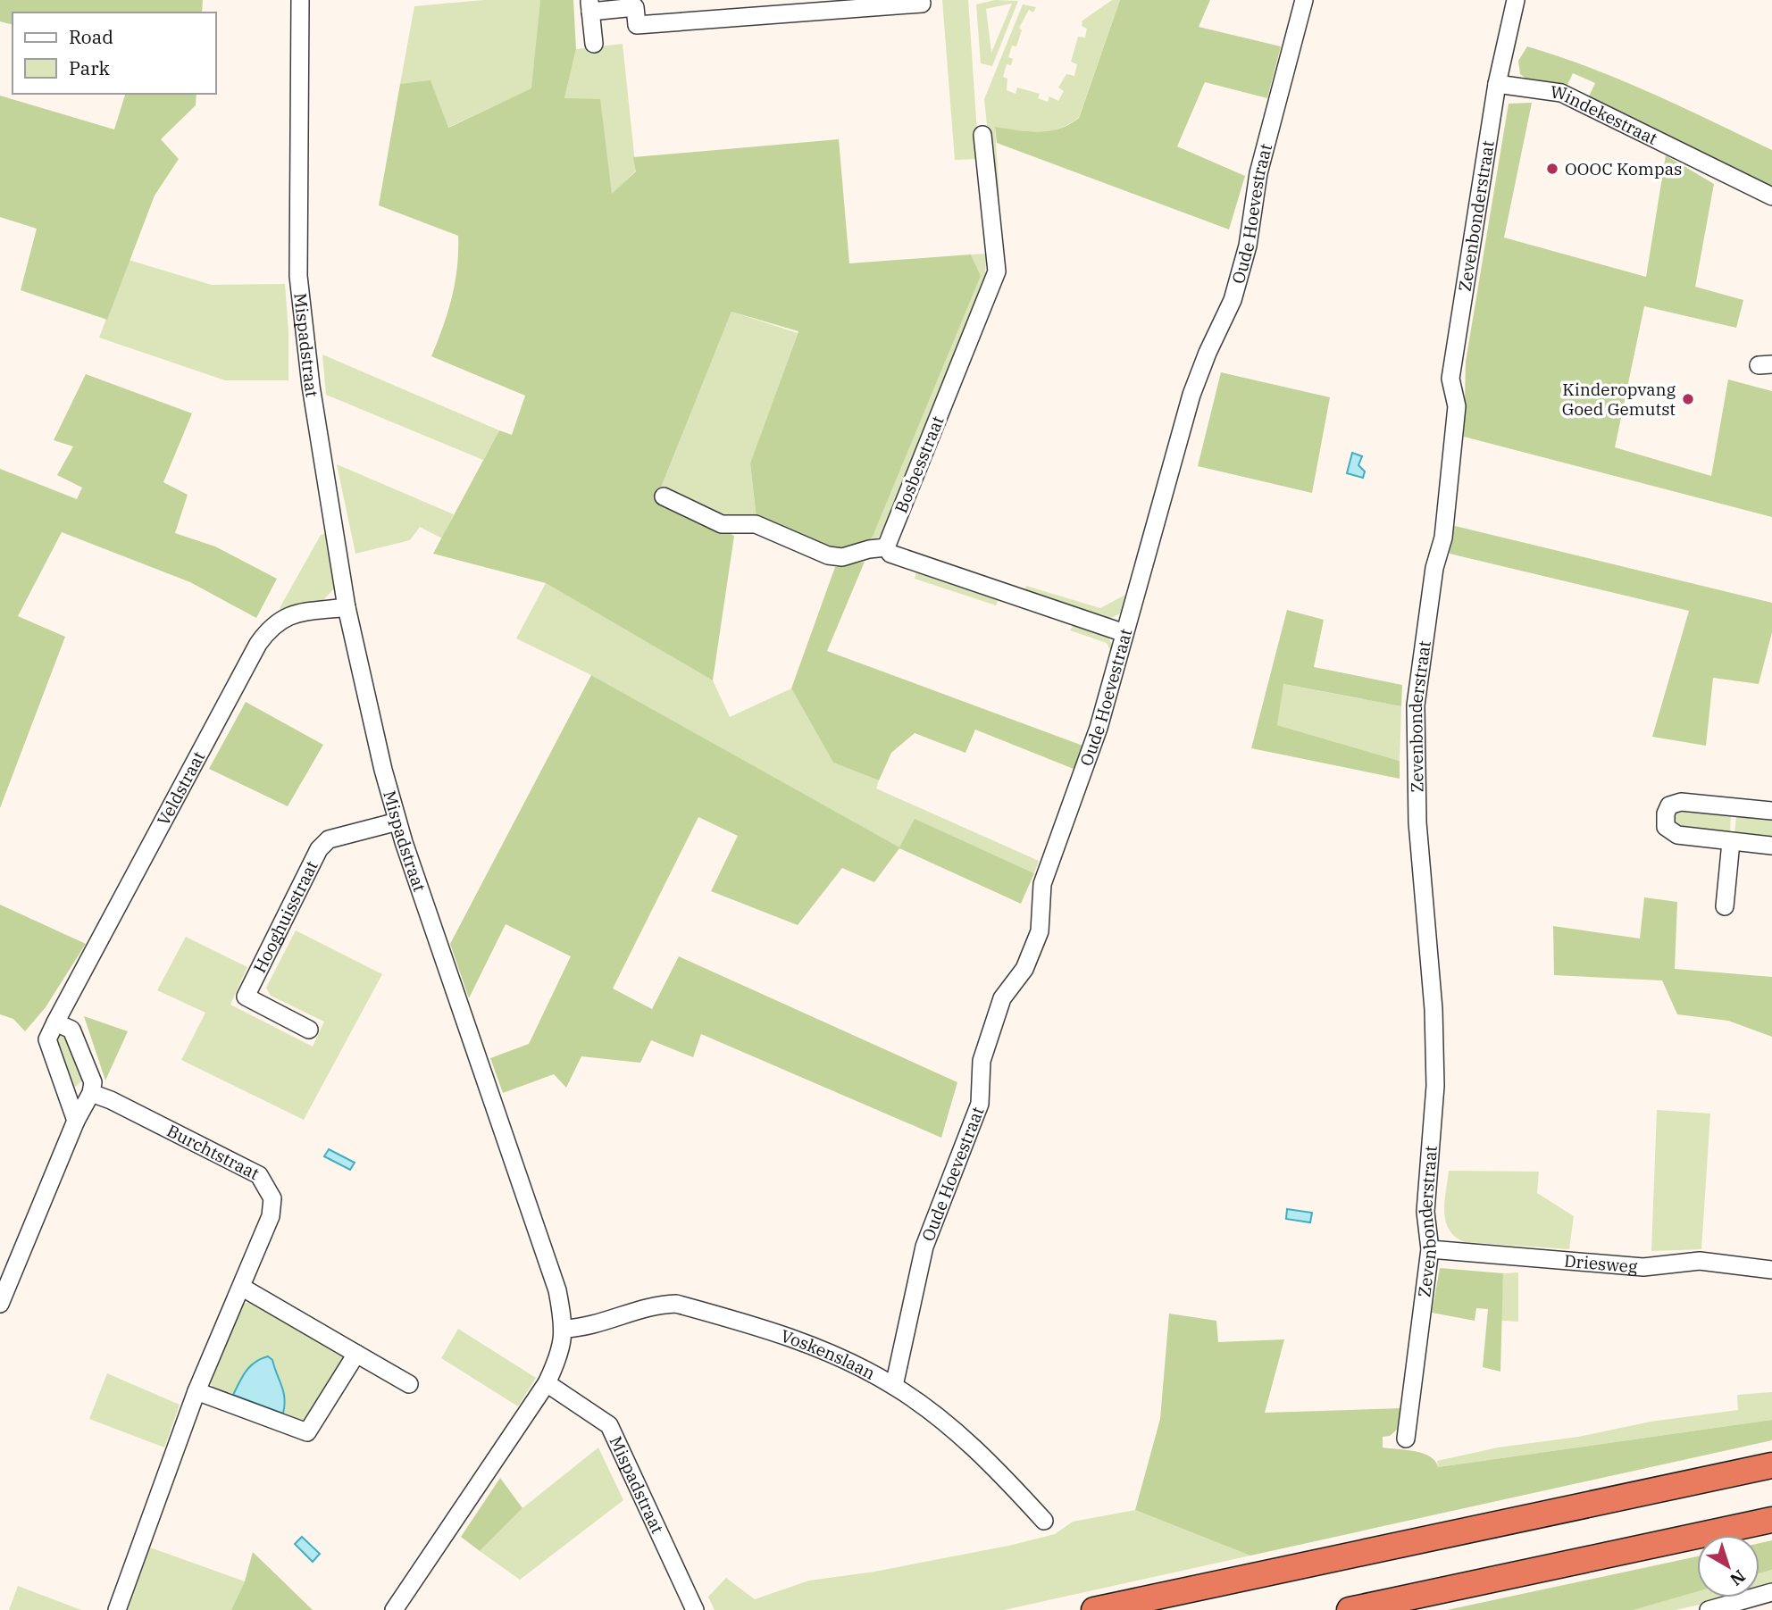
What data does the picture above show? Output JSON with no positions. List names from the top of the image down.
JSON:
{
  "streets": {
    "street": [
      "Windekestraat",
      "Oude Hoevestraat",
      "Zevenbonderstraat",
      "Mispadstraat",
      "Bosbesstraat",
      "Veldstraat",
      "Hooghuisstraat",
      "Burchtstraat",
      "Driesweg",
      "Voskenslaan"
    ]
  },
  "crossings": [
    ["Windekestraat", "Zevenbonderstraat"],
    ["Oude Hoevestraat", "Voskenslaan"],
    ["Zevenbonderstraat", "Driesweg"],
    ["Mispadstraat", "Veldstraat"],
    ["Mispadstraat", "Hooghuisstraat"],
    ["Mispadstraat", "Voskenslaan"]
  ],
  "places": ["OOOC Kompas", "Kinderopvang Goed Gemutst"],
  "legend": ["Road", "Park"],
  "north": "bottom right"
}
